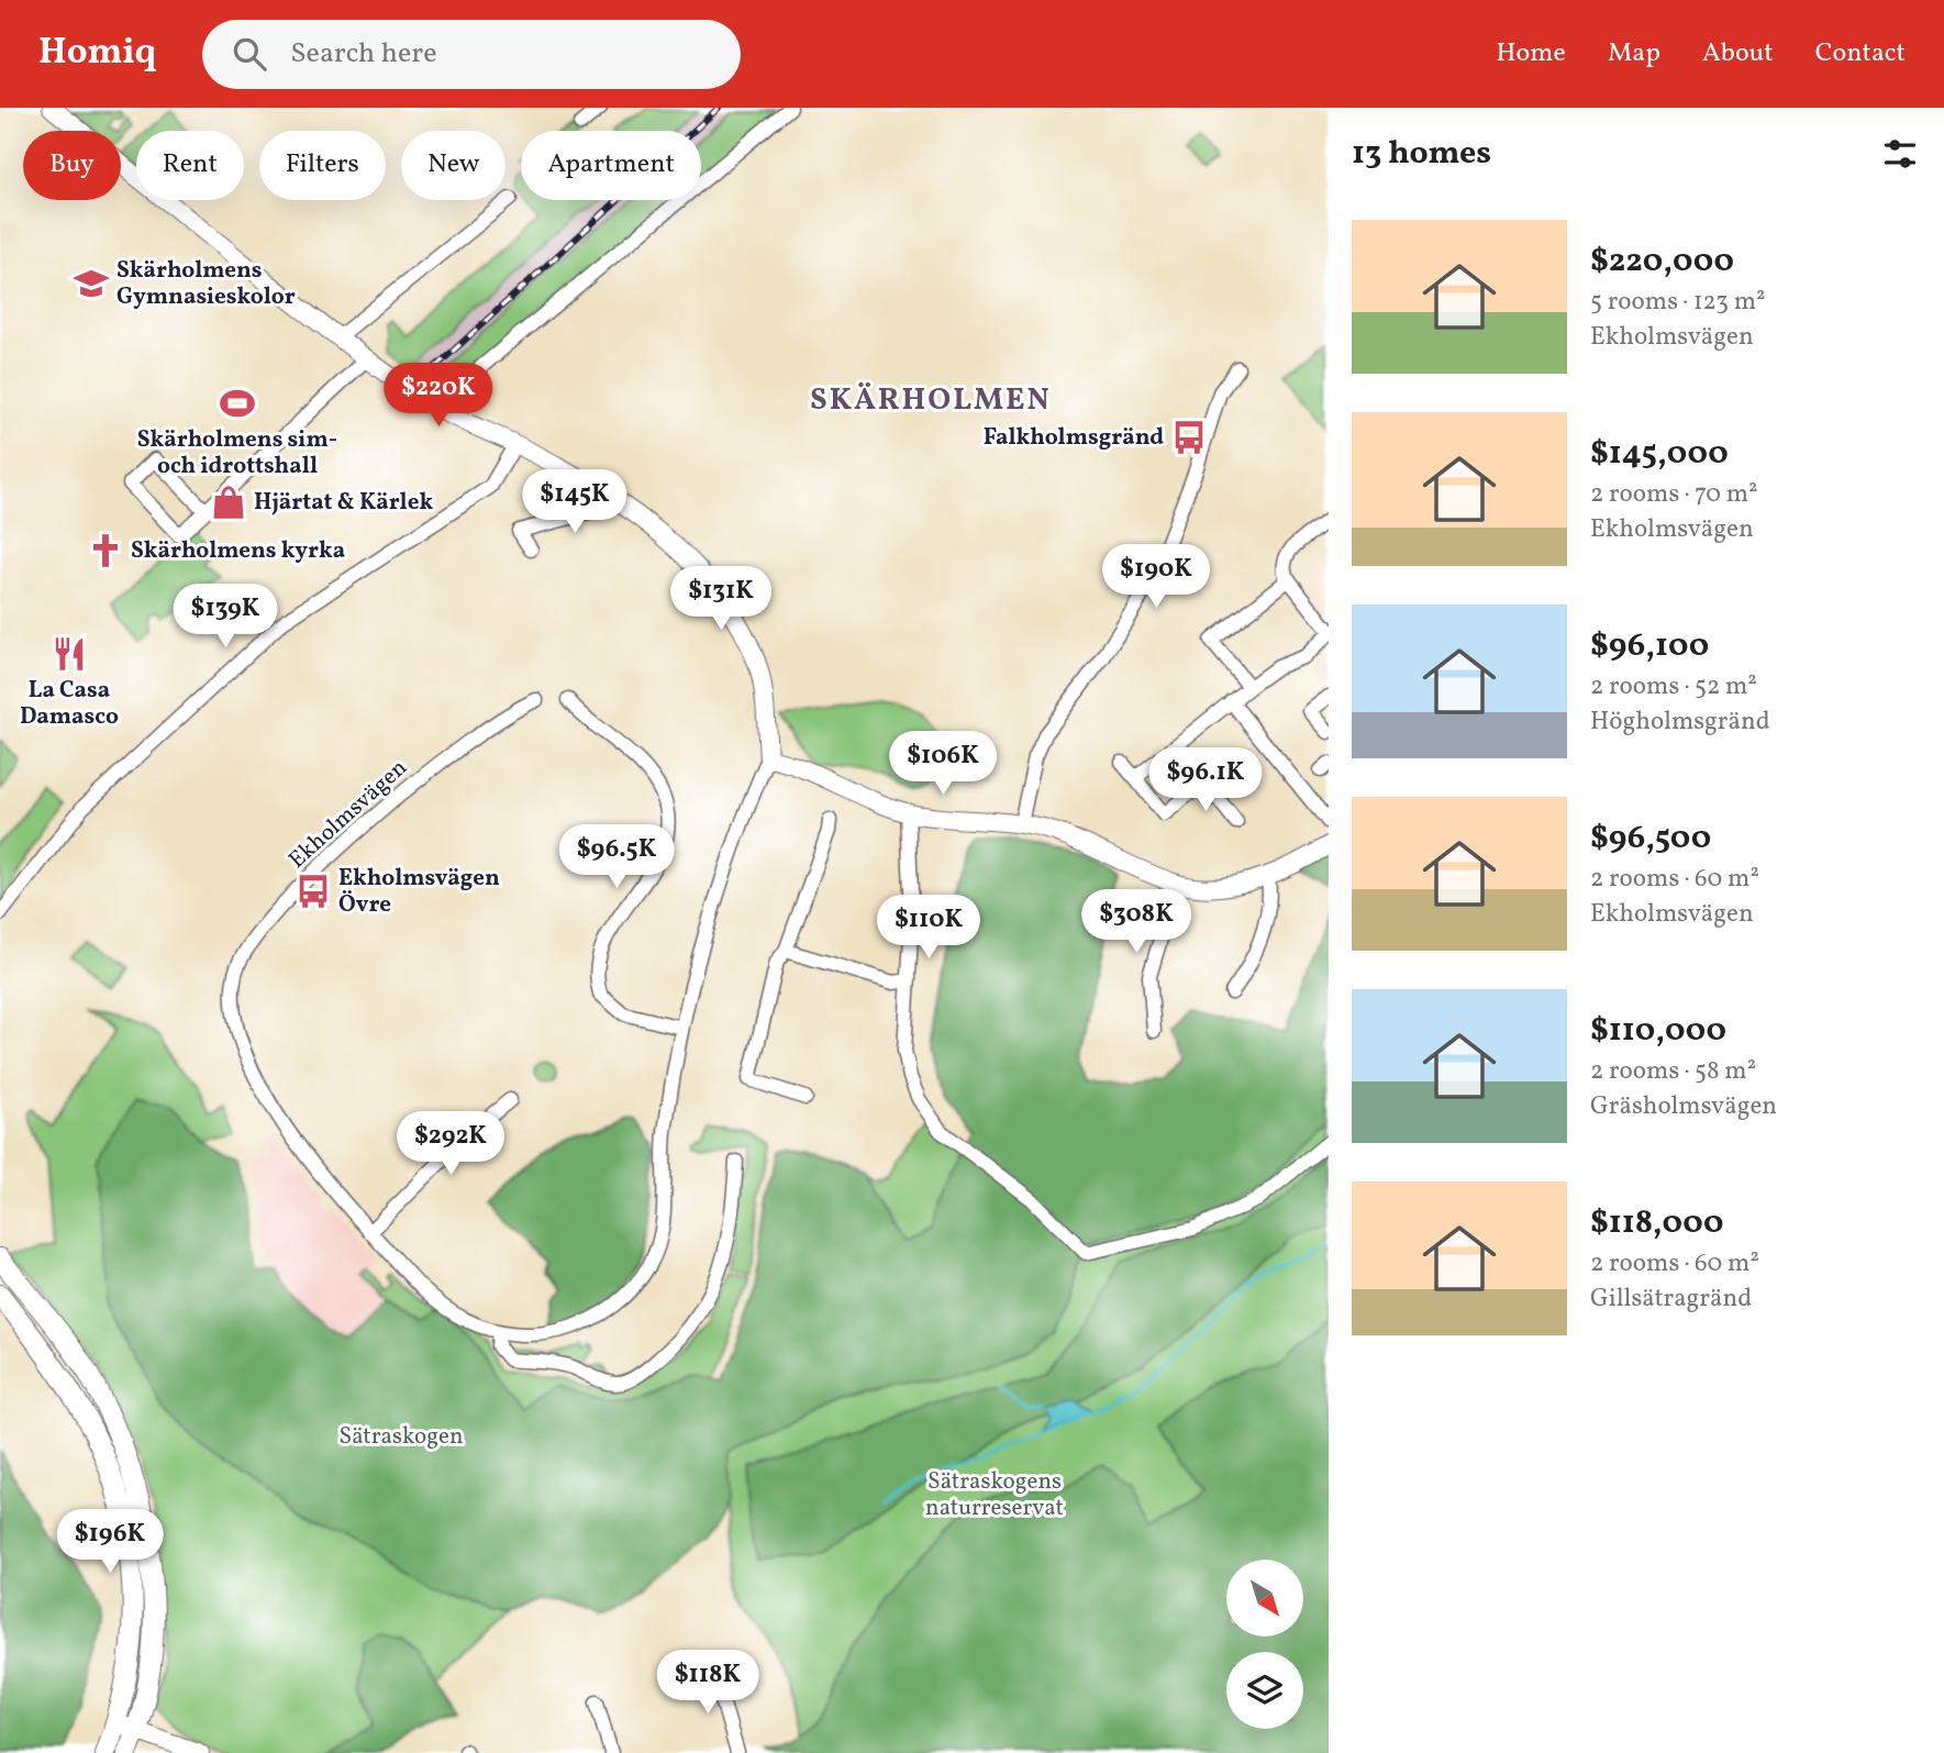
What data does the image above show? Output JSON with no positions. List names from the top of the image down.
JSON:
{
  "streets": {
    "street": ["Ekholmsvägen"]
  },
  "districts": ["SKÄRHOLMEN"],
  "parks": ["Sätraskogen", "Sätraskogens naturreservat"],
  "places": {
    "school or university": ["Skärholmens Gymnasieskolor"],
    "sports": ["Skärholmens sim- och idrottshall"],
    "bus stop": ["Falkholmsgränd", "Ekholmsvägen Övre"],
    "shop": ["Hjärtat & Kärlek"],
    "church": ["Skärholmens kyrka"],
    "restaurant": ["La Casa Damasco"]
  },
  "north": "bottom right",
  "page": {
    "header": "Homiq",
    "search": "Search here",
    "nav": [
      "Home",
      "Map",
      "About",
      "Contact"
    ],
    "heading": "13 homes",
    "chip": [
      "Buy",
      "Rent",
      "Filters",
      "New",
      "Apartment"
    ],
    "list": [
      {
        "name": "$220,000",
        "note": "5 rooms · 123 m² · Ekholmsvägen"
      },
      {
        "name": "$145,000",
        "note": "2 rooms · 70 m² · Ekholmsvägen"
      },
      {
        "name": "$96,100",
        "note": "2 rooms · 52 m² · Högholmsgränd"
      },
      {
        "name": "$96,500",
        "note": "2 rooms · 60 m² · Ekholmsvägen"
      },
      {
        "name": "$110,000",
        "note": "2 rooms · 58 m² · Gräsholmsvägen"
      },
      {
        "name": "$118,000",
        "note": "2 rooms · 60 m² · Gillsätragränd"
      }
    ],
    "price": [
      "$220K",
      "$145K",
      "$190K",
      "$131K",
      "$139K",
      "$106K",
      "$96.1K",
      "$96.5K",
      "$308K",
      "$110K",
      "$292K",
      "$196K",
      "$118K"
    ]
  }
}
